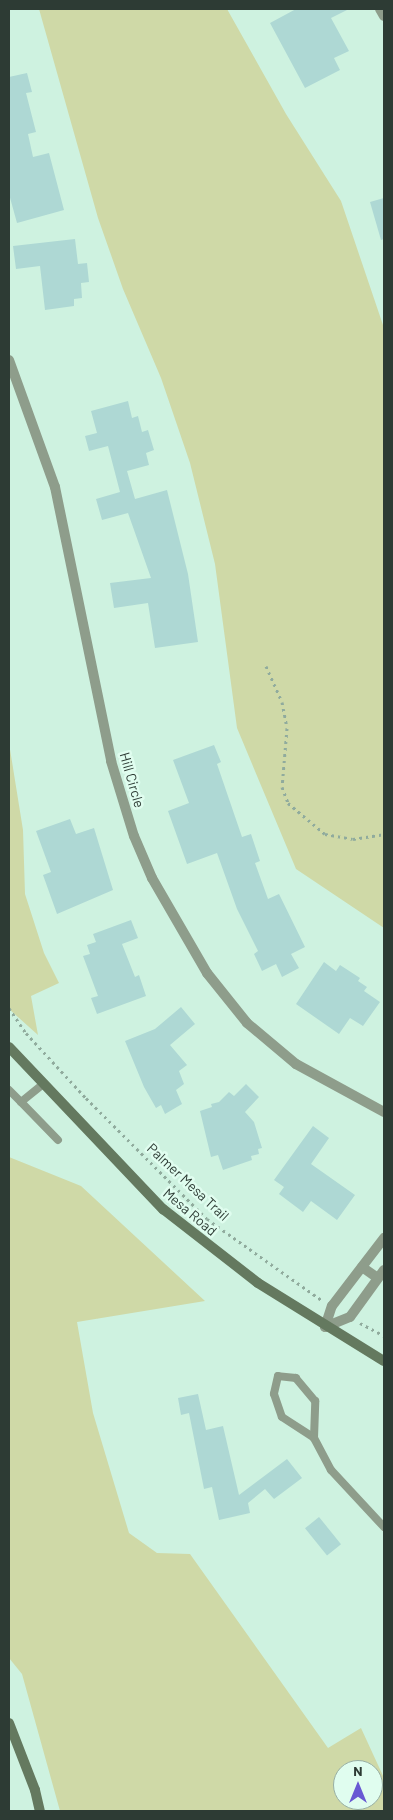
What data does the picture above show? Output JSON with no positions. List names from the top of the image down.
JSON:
{
  "streets": {
    "main road": ["Mesa Road"],
    "street": ["Hill Circle"],
    "path": ["Palmer Mesa Trail"]
  },
  "north": "top"
}
